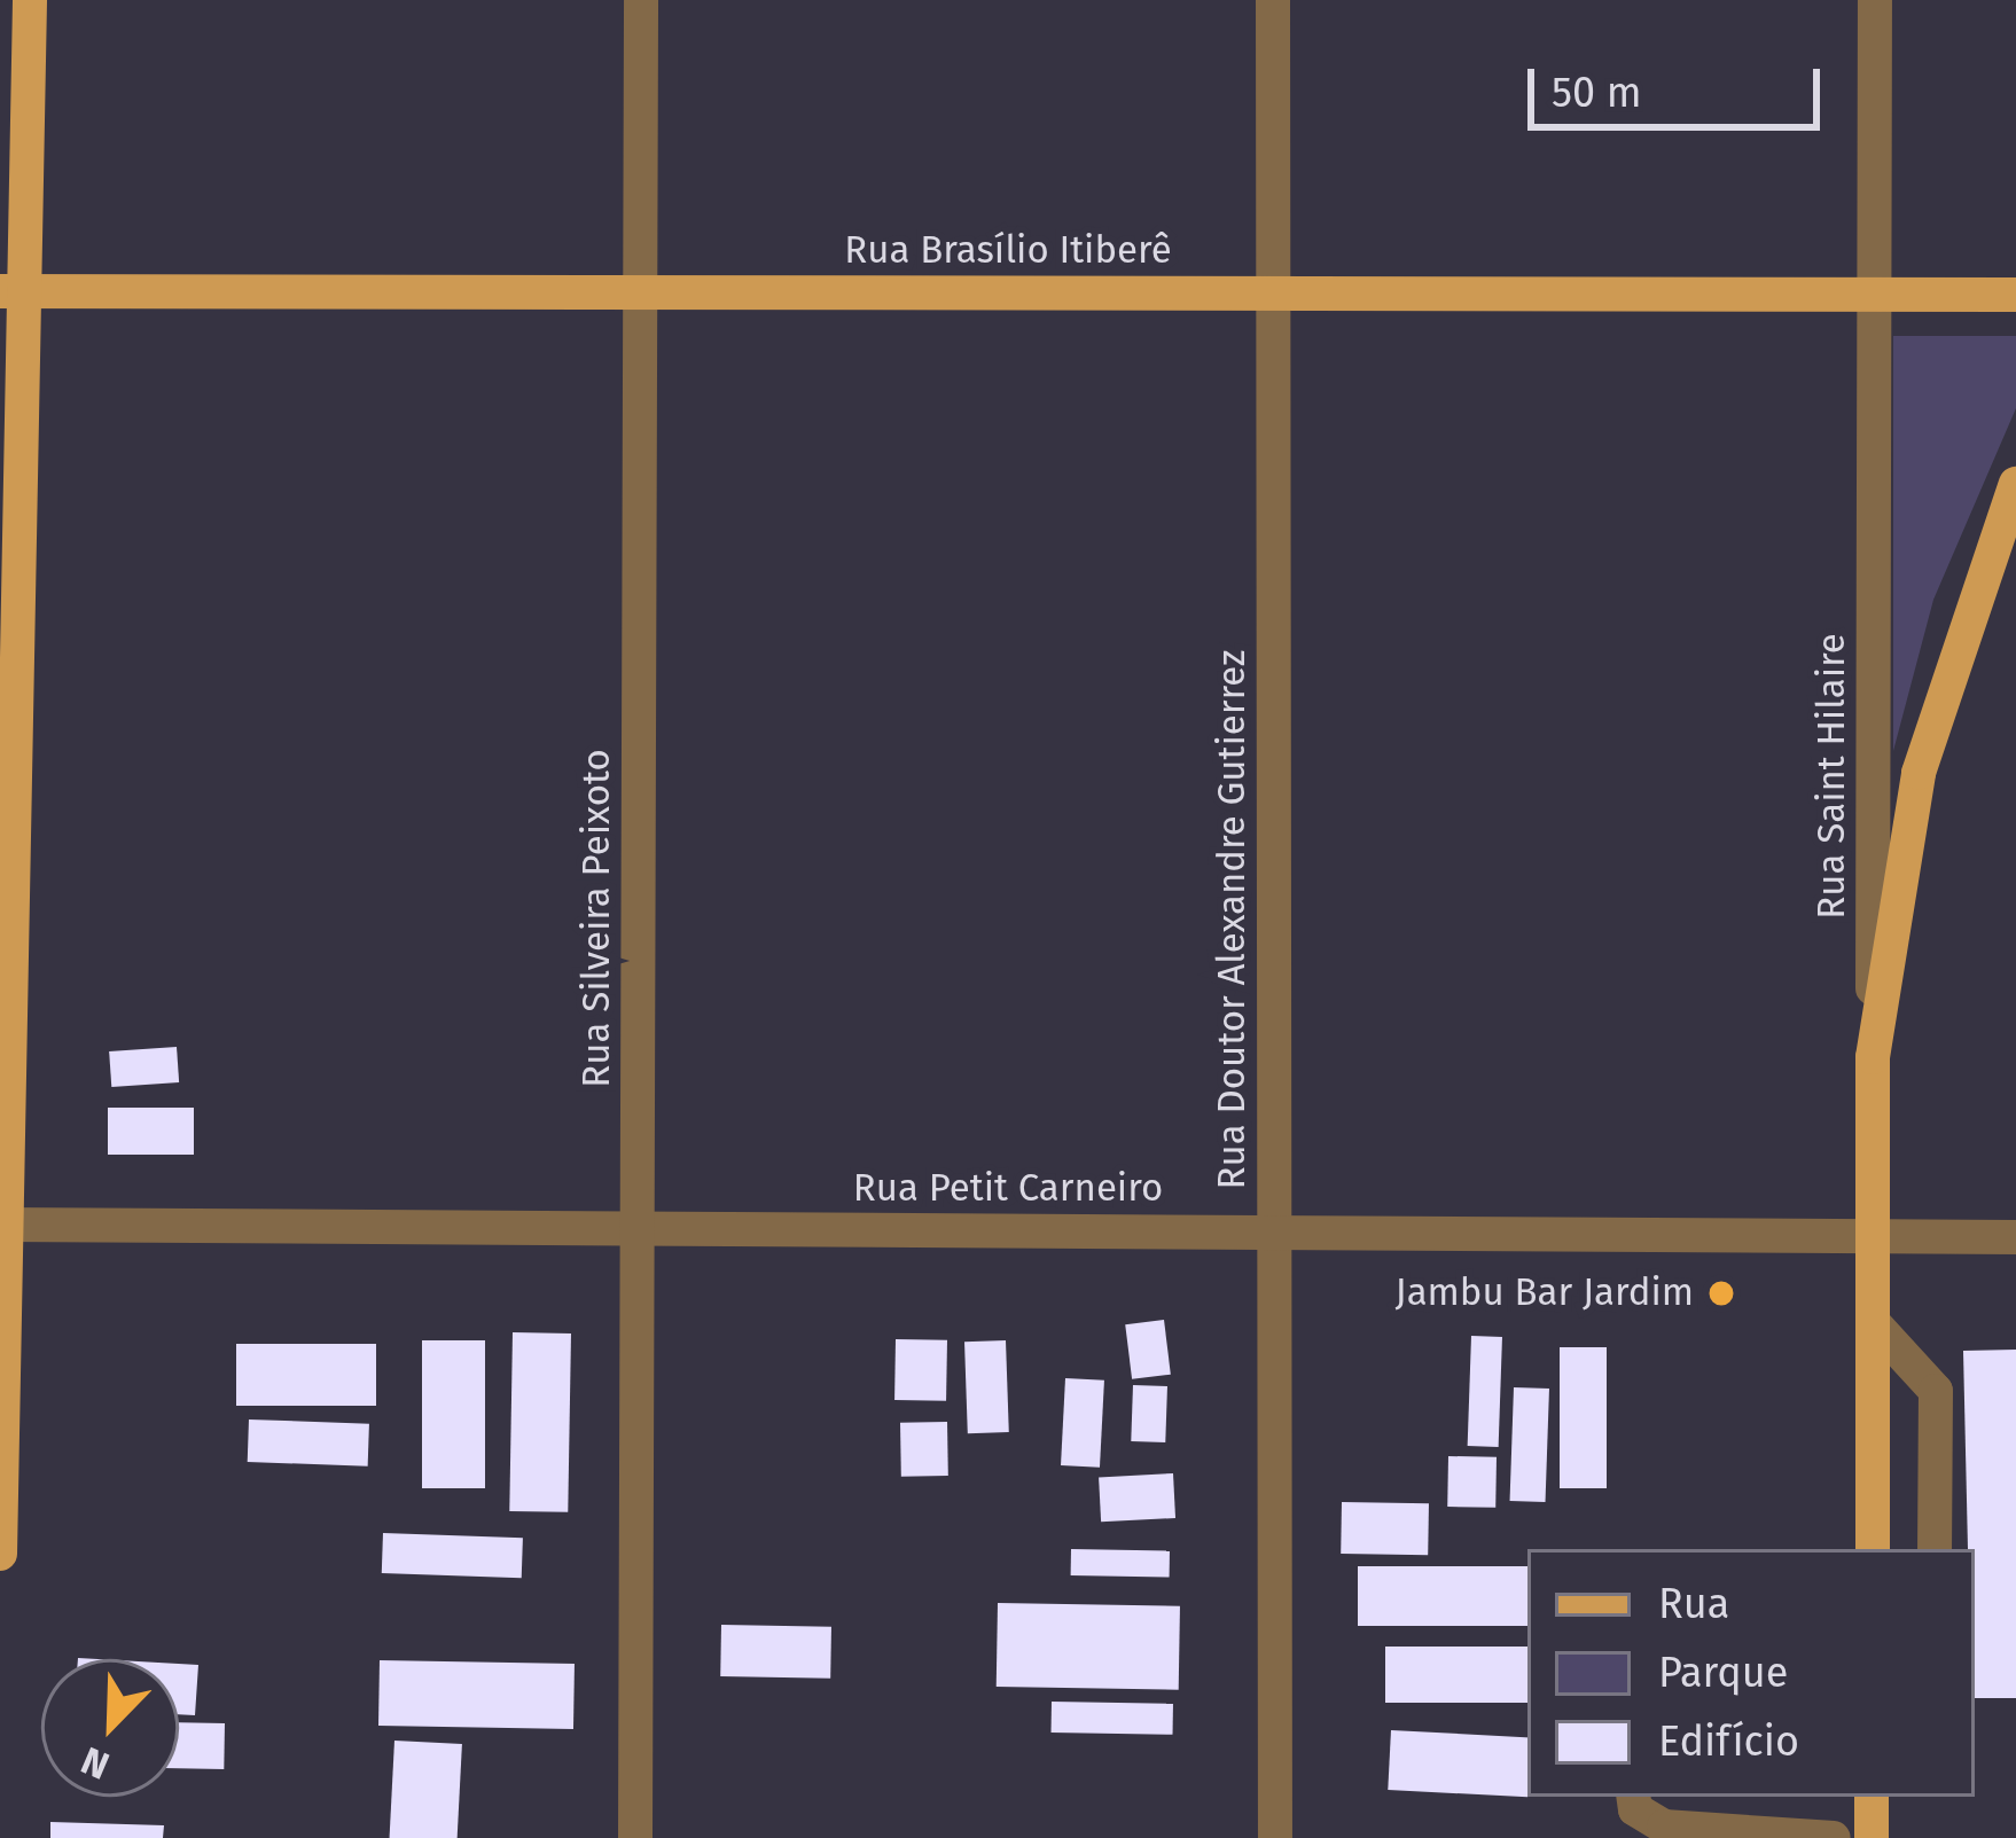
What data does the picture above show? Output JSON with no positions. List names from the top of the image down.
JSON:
{
  "streets": {
    "main road": ["Rua Brasílio Itiberê", "Rua Saint Hilaire"],
    "street": ["Rua Silveira Peixoto", "Rua Doutor Alexandre Gutierrez", "Rua Petit Carneiro"]
  },
  "crossings": [
    ["Rua Brasílio Itiberê", "Rua Saint Hilaire"],
    ["Rua Brasílio Itiberê", "Rua Silveira Peixoto"],
    ["Rua Brasílio Itiberê", "Rua Doutor Alexandre Gutierrez"],
    ["Rua Saint Hilaire", "Rua Petit Carneiro"],
    ["Rua Silveira Peixoto", "Rua Petit Carneiro"],
    ["Rua Doutor Alexandre Gutierrez", "Rua Petit Carneiro"]
  ],
  "places": ["Jambu Bar Jardim"],
  "legend": ["Rua", "Parque", "Edifício"],
  "scale_bar": "50 m",
  "north": "bottom left"
}
